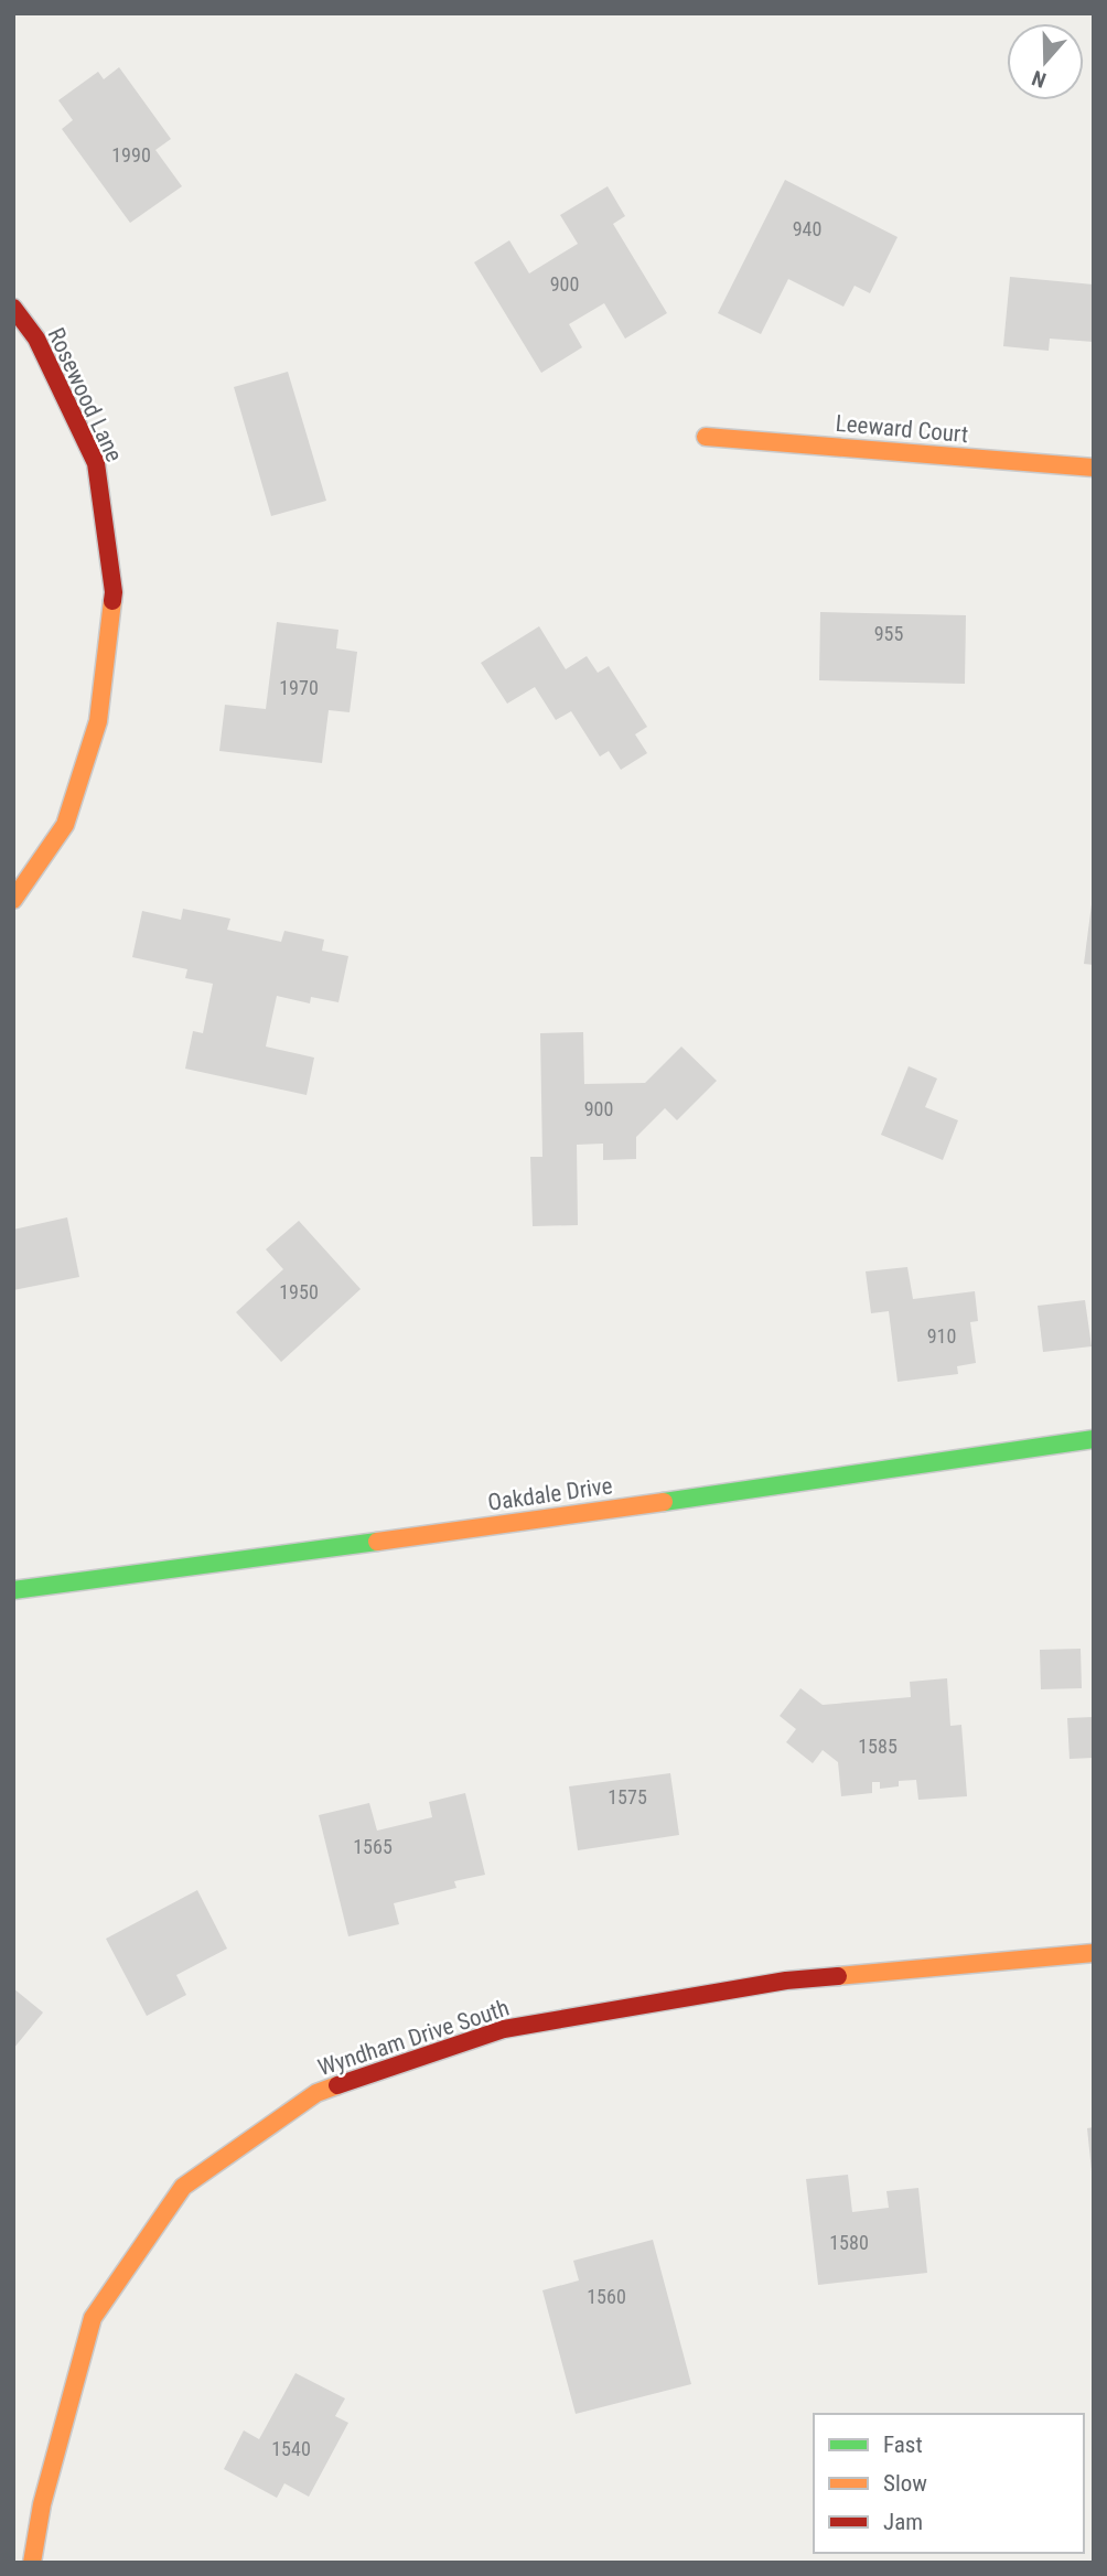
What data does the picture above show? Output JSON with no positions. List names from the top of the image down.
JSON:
{
  "streets": {
    "street": [
      "Rosewood Lane",
      "Leeward Court",
      "Oakdale Drive",
      "Wyndham Drive South"
    ]
  },
  "house_numbers": [
    "1990",
    "940",
    "900",
    "955",
    "1970",
    "900",
    "1950",
    "910",
    "1585",
    "1575",
    "1565",
    "1580",
    "1560",
    "1540"
  ],
  "legend": ["Fast", "Slow", "Jam"],
  "north": "bottom"
}
